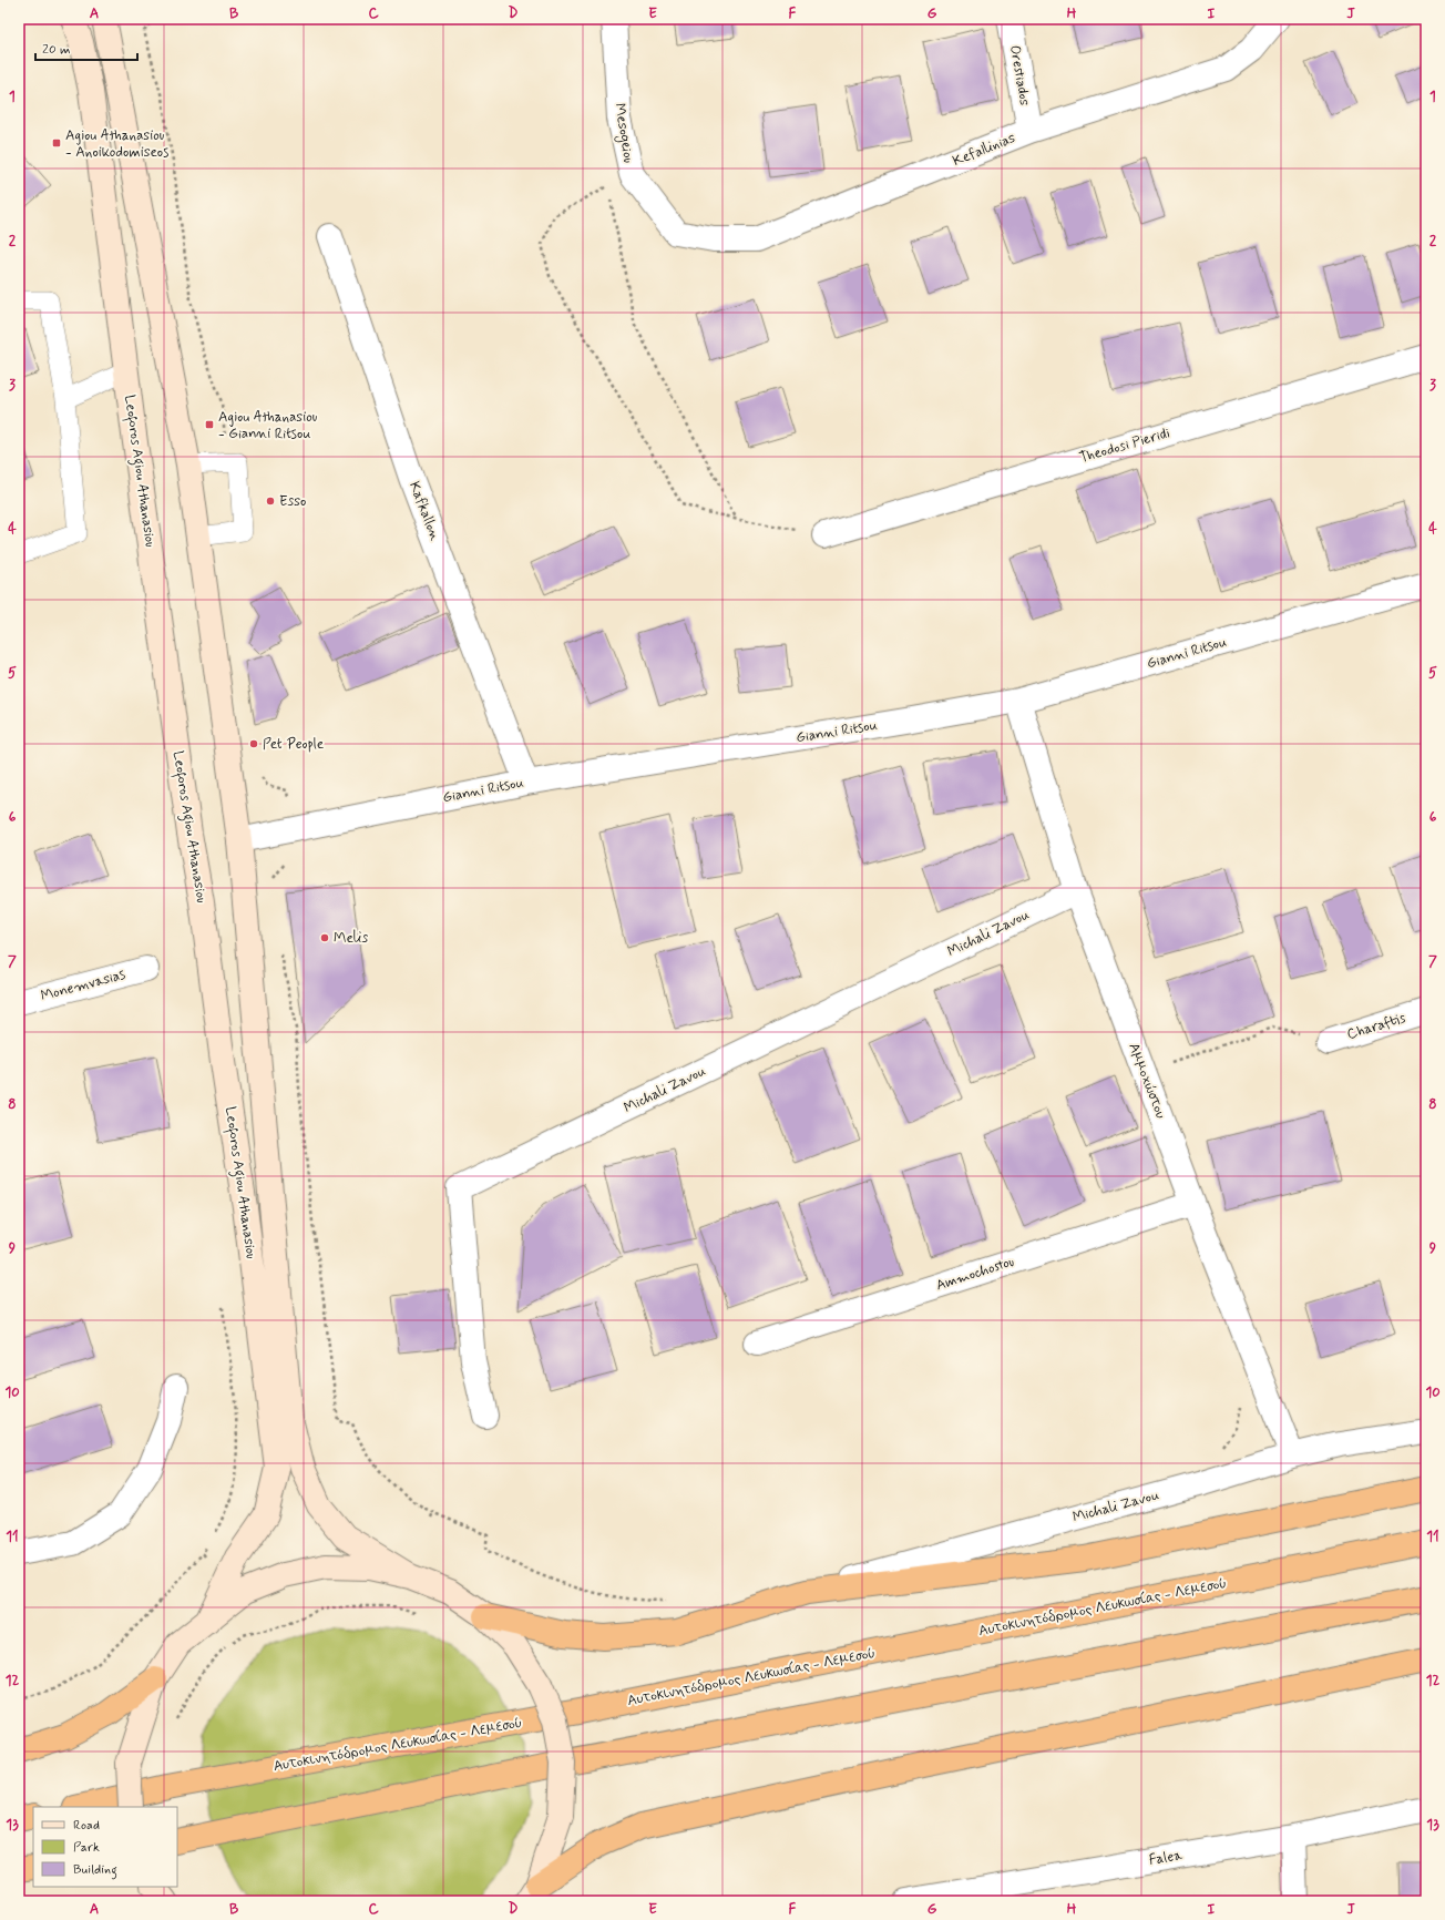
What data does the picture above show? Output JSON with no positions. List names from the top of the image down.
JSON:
{
  "streets": {
    "highway": ["Αυτοκινητόδρομος Λευκωσίας - Λεμεσού"],
    "main road": ["Leoforos Agiou Athanasiou"],
    "street": [
      "Orestiados",
      "Mesogeiou",
      "Kefallinias",
      "Theodosi Pieridi",
      "Kafkallon",
      "Gianni Ritsou",
      "Michali Zavou",
      "Monemvasias",
      "Charaftis",
      "Αμμοχώστου",
      "Ammochostou",
      "Falea"
    ]
  },
  "crossings": [
    ["Orestiados", "Kefallinias"],
    ["Mesogeiou", "Kefallinias"],
    ["Leoforos Agiou Athanasiou", "Gianni Ritsou"],
    ["Kafkallon", "Gianni Ritsou"],
    ["Gianni Ritsou", "Αμμοχώστου"],
    ["Michali Zavou", "Αμμοχώστου"],
    ["Αμμοχώστου", "Ammochostou"]
  ],
  "places": {
    "transit": ["Agiou Athanasiou - Anoikodomiseos", "Agiou Athanasiou - Gianni Ritsou"],
    "other": ["Esso", "Pet People", "Melis"]
  },
  "legend": ["Road", "Park", "Building"],
  "scale_bar": "20 m",
  "grid": {
    "columns": [
      "A",
      "B",
      "C",
      "D",
      "E",
      "F",
      "G",
      "H",
      "I",
      "J"
    ],
    "rows": [
      "1",
      "2",
      "3",
      "4",
      "5",
      "6",
      "7",
      "8",
      "9",
      "10",
      "11",
      "12",
      "13"
    ]
  }
}
